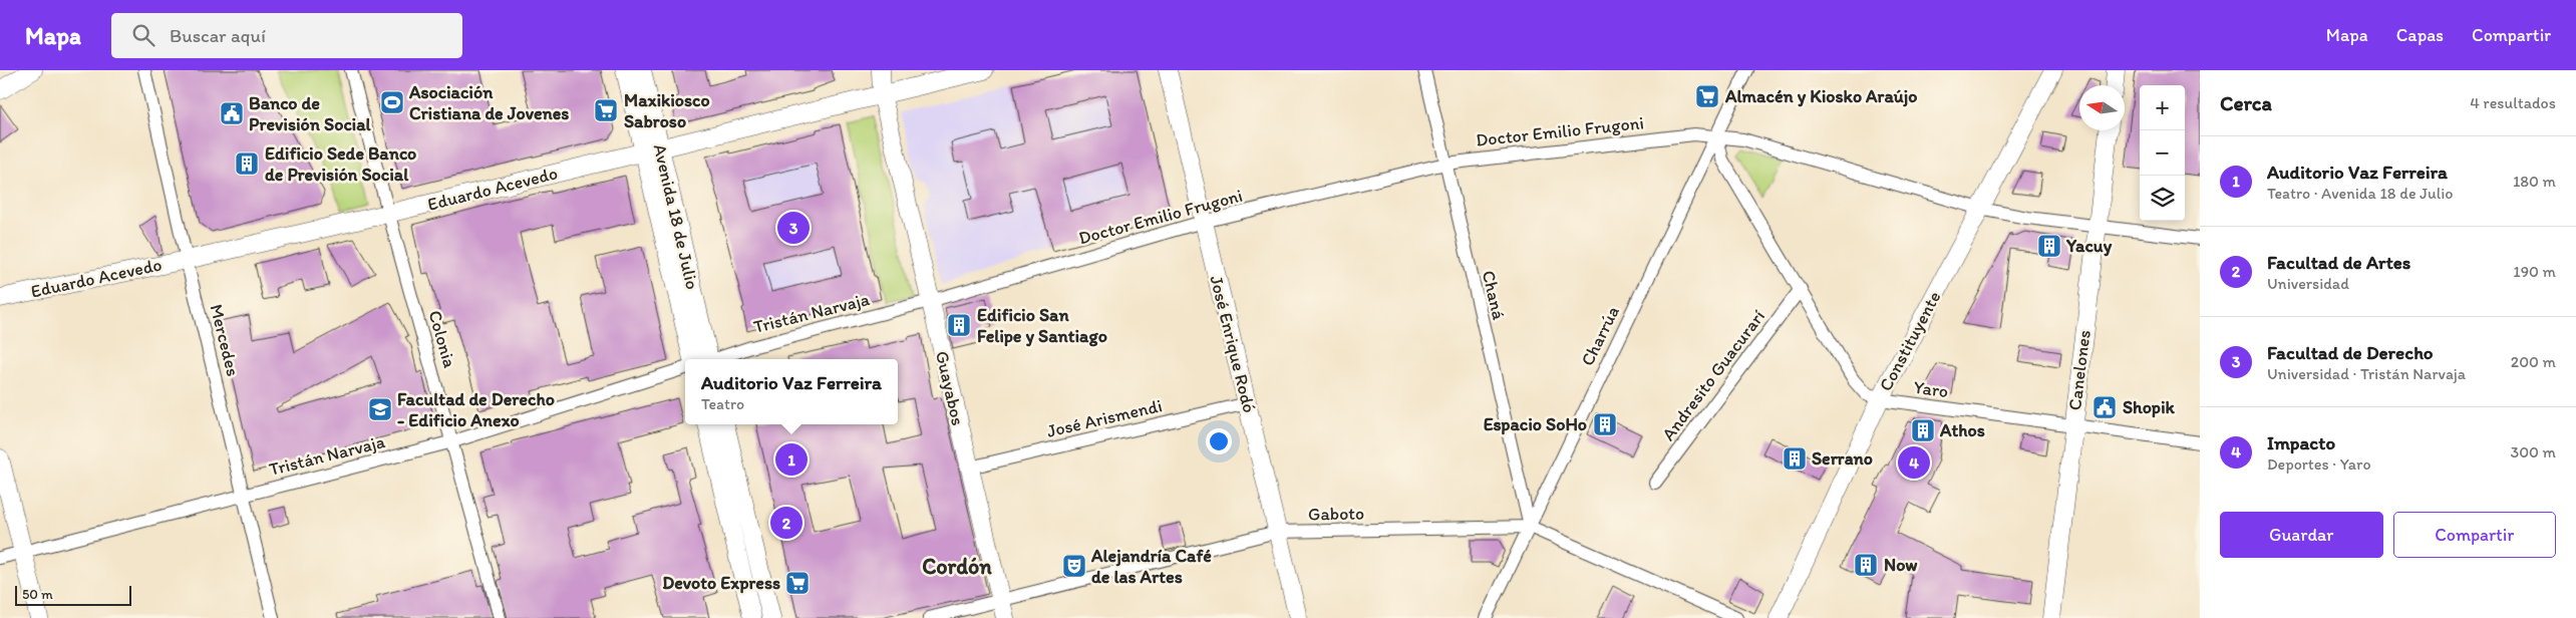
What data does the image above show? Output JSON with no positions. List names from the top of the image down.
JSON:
{
  "streets": {
    "street": [
      "Doctor Emilio Frugoni",
      "Eduardo Acevedo",
      "Avenida 18 de Julio",
      "Chaná",
      "Tristán Narvaja",
      "Charrúa",
      "Colonia",
      "Mercedes",
      "Constituyente",
      "José Enrique Rodó",
      "Canelones",
      "Andresito Guacurarí",
      "Guayabos",
      "Yaro",
      "José Arismendi",
      "Gaboto"
    ]
  },
  "crossings": [
    ["Doctor Emilio Frugoni", "Chaná"],
    ["Doctor Emilio Frugoni", "Tristán Narvaja"],
    ["Doctor Emilio Frugoni", "Charrúa"],
    ["Doctor Emilio Frugoni", "Constituyente"],
    ["Doctor Emilio Frugoni", "José Enrique Rodó"],
    ["Doctor Emilio Frugoni", "Canelones"],
    ["Doctor Emilio Frugoni", "Guayabos"],
    ["Doctor Emilio Frugoni", "Yaro"],
    ["Eduardo Acevedo", "Avenida 18 de Julio"],
    ["Eduardo Acevedo", "Colonia"],
    ["Eduardo Acevedo", "Mercedes"],
    ["Eduardo Acevedo", "Guayabos"],
    ["Chaná", "Charrúa"],
    ["Chaná", "Gaboto"],
    ["Tristán Narvaja", "Colonia"],
    ["Tristán Narvaja", "Mercedes"],
    ["Tristán Narvaja", "Guayabos"],
    ["Charrúa", "Yaro"],
    ["Charrúa", "Gaboto"],
    ["Constituyente", "Yaro"],
    ["José Enrique Rodó", "José Arismendi"],
    ["José Enrique Rodó", "Gaboto"],
    ["Canelones", "Yaro"],
    ["Andresito Guacurarí", "Yaro"],
    ["Guayabos", "José Arismendi"],
    ["Guayabos", "Gaboto"]
  ],
  "districts": ["Cordón"],
  "places": {
    "supermarket": ["Almacén y Kiosko Araújo", "Maxikiosco Sabroso", "Devoto Express"],
    "sports": ["Asociación Cristiana de Jovenes"],
    "public building": ["Banco de Previsión Social", "Shopik"],
    "building": [
      "Edificio Sede Banco de Previsión Social",
      "Yacuy",
      "Edificio San Felipe y Santiago",
      "Espacio SoHo",
      "Athos",
      "Serrano",
      "Now"
    ],
    "school or university": ["Facultad de Derecho - Edificio Anexo"],
    "theatre": ["Alejandría Café de las Artes"]
  },
  "scale_bar": "50 m",
  "north": "left",
  "page": {
    "header": "Mapa",
    "search": "Buscar aquí",
    "nav": ["Mapa", "Capas", "Compartir"],
    "heading": ["Cerca", "4 resultados"],
    "map_buttons": ["+", "−"],
    "list": [
      {
        "mark": "1",
        "name": "Auditorio Vaz Ferreira",
        "note": "Teatro · Avenida 18 de Julio",
        "value": "180 m"
      },
      {
        "mark": "2",
        "name": "Facultad de Artes",
        "note": "Universidad",
        "value": "190 m"
      },
      {
        "mark": "3",
        "name": "Facultad de Derecho",
        "note": "Universidad · Tristán Narvaja",
        "value": "200 m"
      },
      {
        "mark": "4",
        "name": "Impacto",
        "note": "Deportes · Yaro",
        "value": "300 m"
      }
    ],
    "pins": [
      "3",
      "1",
      "4",
      "2"
    ],
    "popup": ["Auditorio Vaz Ferreira", "Teatro"],
    "buttons": ["Guardar", "Compartir"],
    "scale": "50 m"
  }
}
